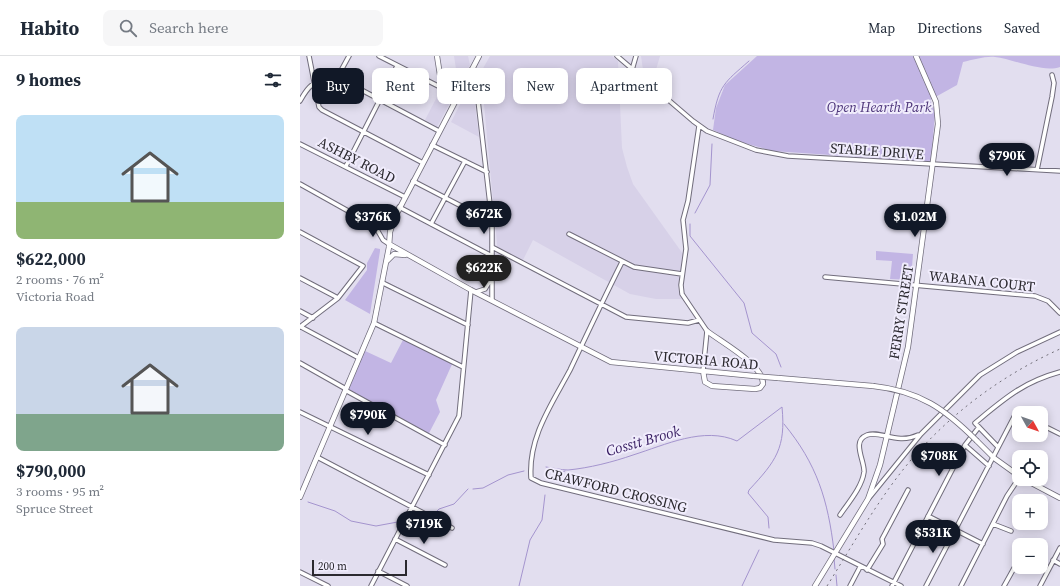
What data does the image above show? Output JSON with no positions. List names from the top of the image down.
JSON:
{
  "streets": {
    "main road": ["FERRY STREET", "VICTORIA ROAD"],
    "street": [
      "STABLE DRIVE",
      "ASHBY ROAD",
      "WABANA COURT",
      "CRAWFORD CROSSING"
    ]
  },
  "crossings": [
    ["STABLE DRIVE", "FERRY STREET"],
    ["WABANA COURT", "FERRY STREET"],
    ["FERRY STREET", "CRAWFORD CROSSING"],
    ["VICTORIA ROAD", "CRAWFORD CROSSING"]
  ],
  "water": ["Cossit Brook"],
  "parks": ["Open Hearth Park"],
  "scale_bar": "200 m",
  "north": "bottom right",
  "page": {
    "header": "Habito",
    "search": "Search here",
    "nav": ["Map", "Directions", "Saved"],
    "heading": "9 homes",
    "chip": [
      "Buy",
      "Rent",
      "Filters",
      "New",
      "Apartment"
    ],
    "list": [
      {
        "name": "$622,000",
        "note": "2 rooms · 76 m² · Victoria Road"
      },
      {
        "name": "$790,000",
        "note": "3 rooms · 95 m² · Spruce Street"
      }
    ],
    "price": [
      "$790K",
      "$672K",
      "$376K",
      "$1.02M",
      "$622K",
      "$790K",
      "$708K",
      "$719K",
      "$531K"
    ],
    "map_buttons": ["+", "−"],
    "scale": "200 m"
  }
}
